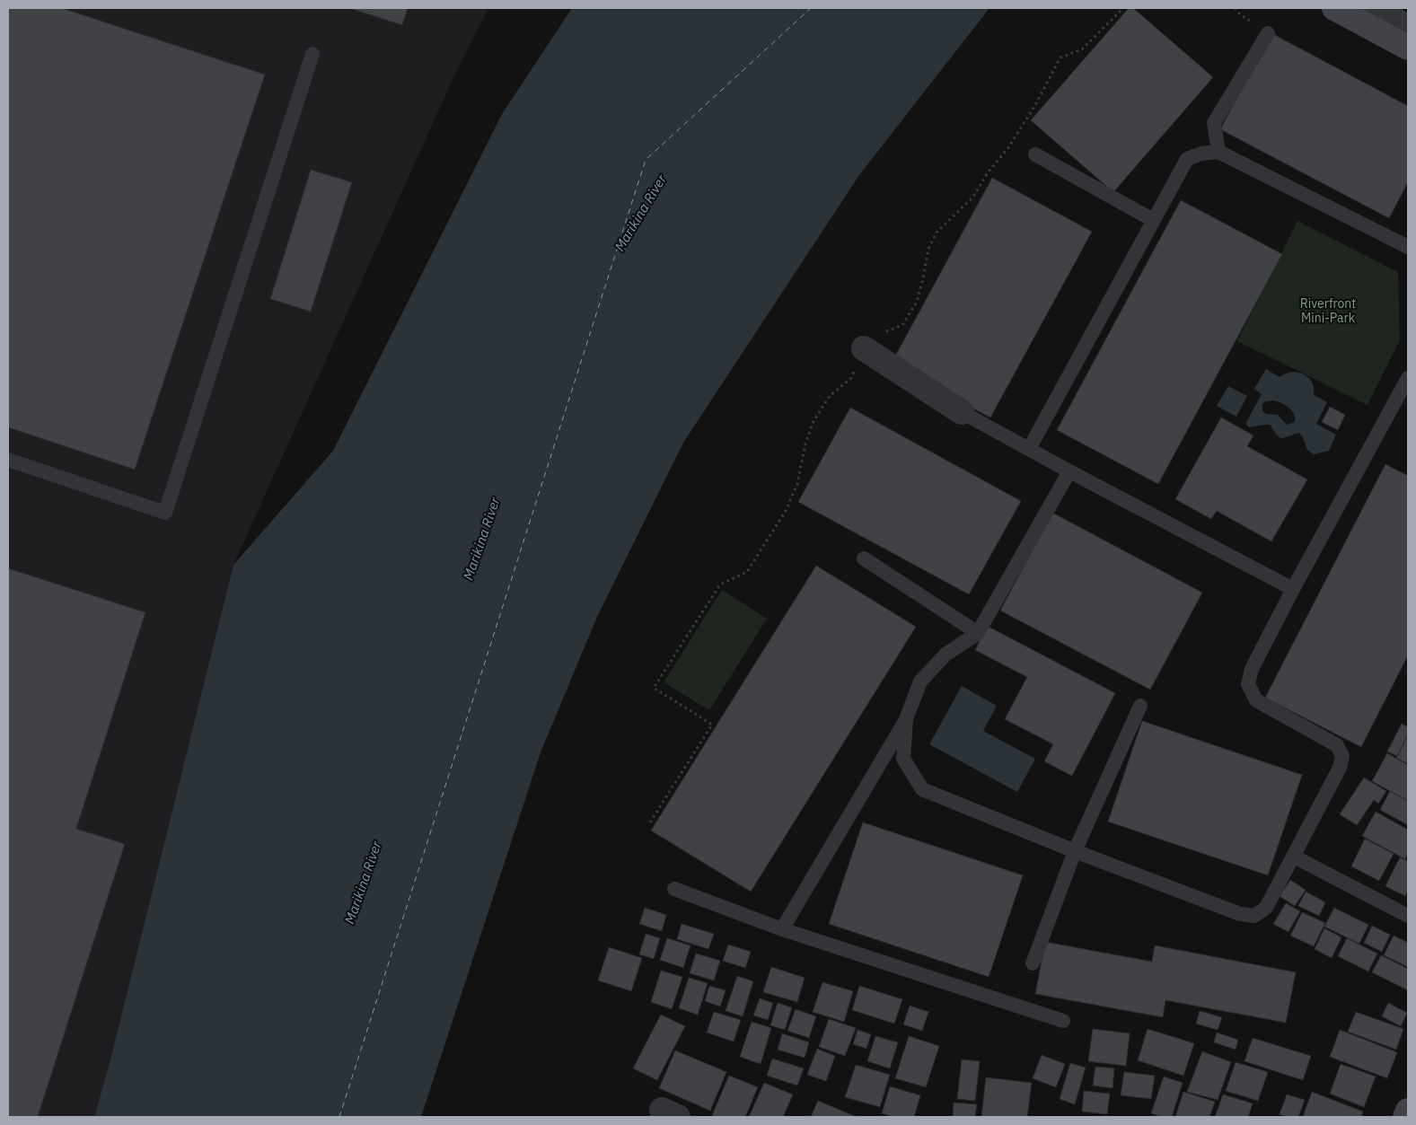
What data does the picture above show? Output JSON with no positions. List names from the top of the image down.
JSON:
{
  "water": ["Marikina River"],
  "parks": ["Riverfront Mini-Park"]
}
